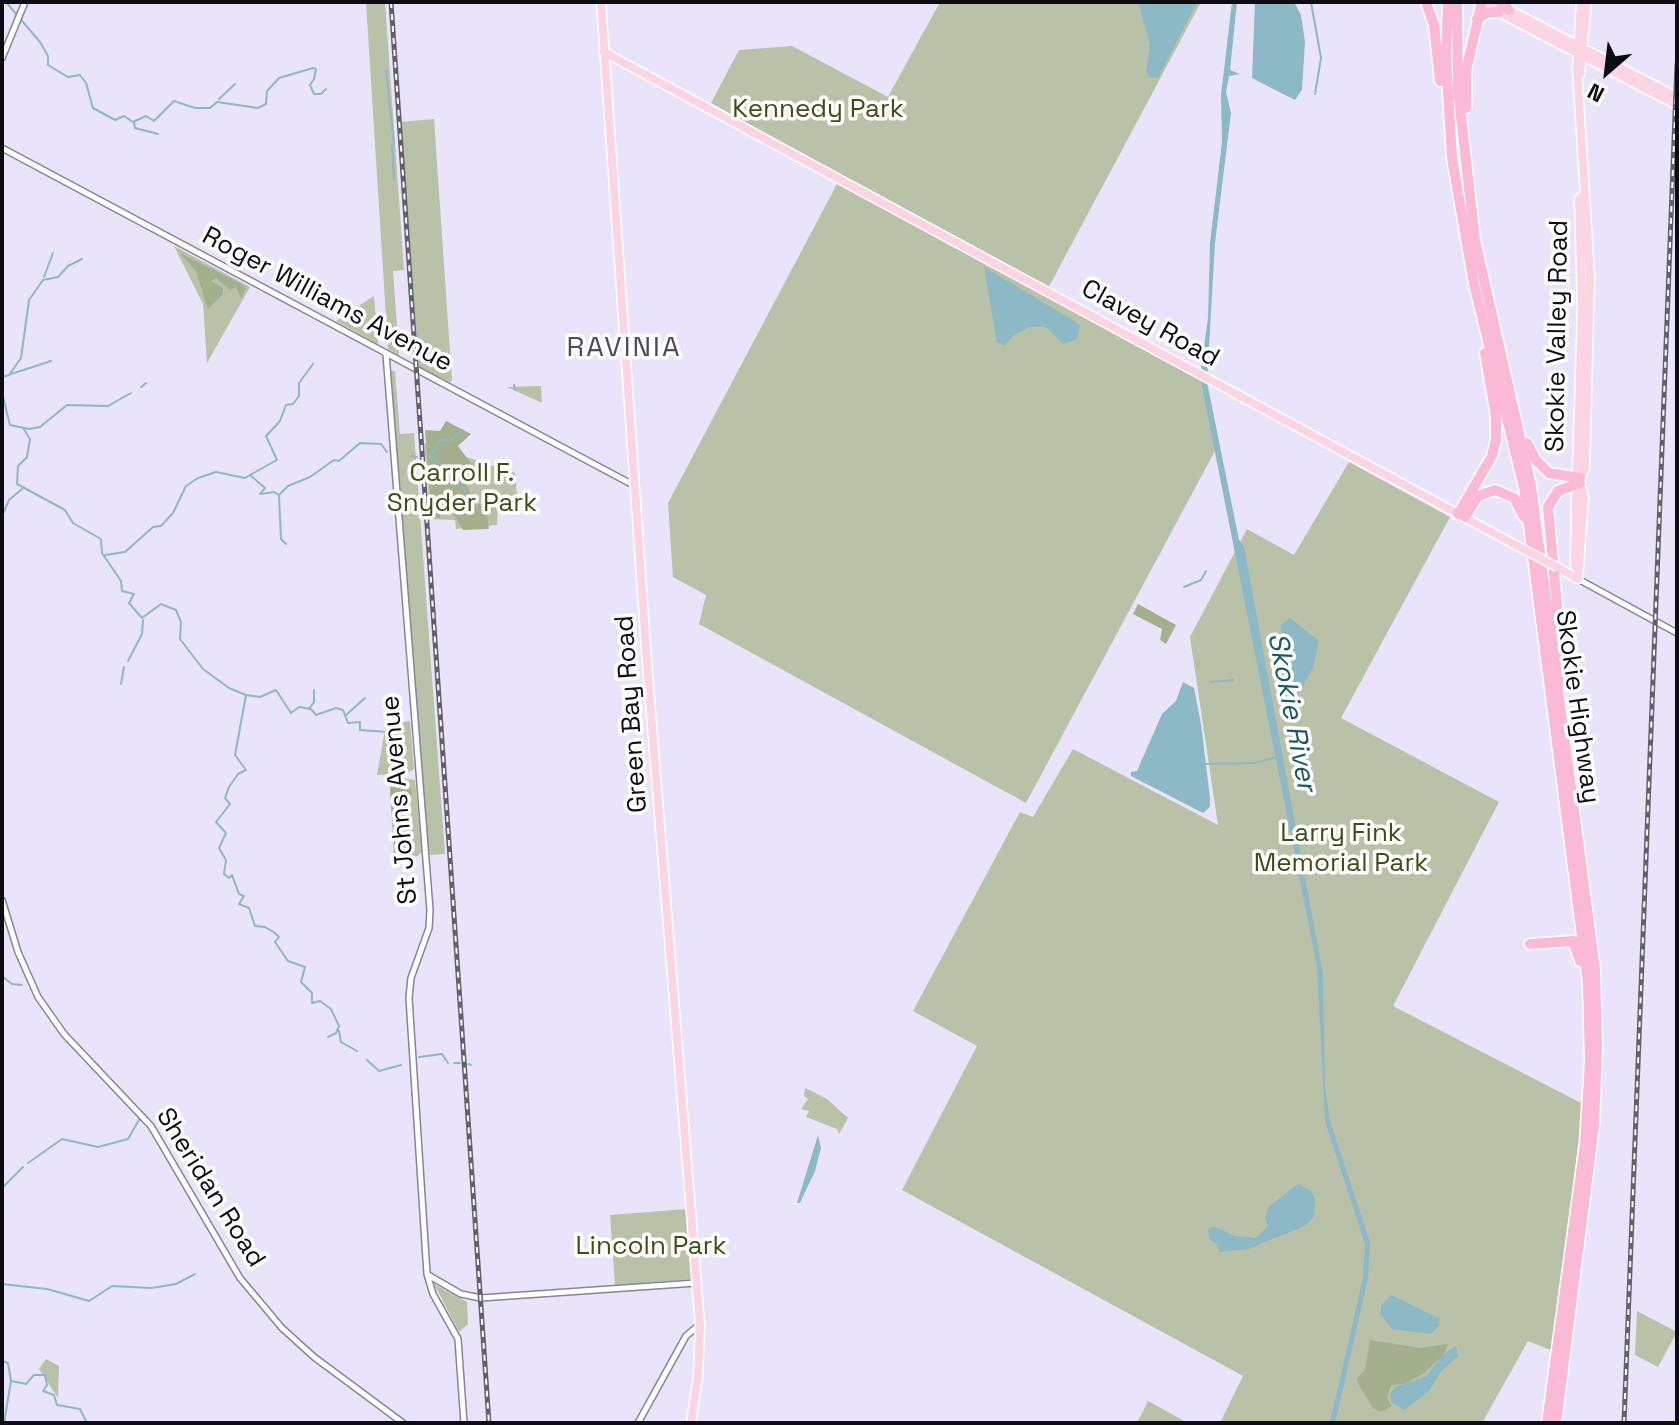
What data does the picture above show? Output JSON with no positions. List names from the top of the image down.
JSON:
{
  "streets": {
    "highway": ["Skokie Highway"],
    "main road": ["Clavey Road", "Skokie Valley Road", "Green Bay Road"],
    "street": ["Roger Williams Avenue", "St Johns Avenue", "Sheridan Road"]
  },
  "crossings": [
    ["Roger Williams Avenue", "Green Bay Road"],
    ["Roger Williams Avenue", "St Johns Avenue"],
    ["Clavey Road", "Skokie Valley Road"],
    ["Clavey Road", "Green Bay Road"]
  ],
  "districts": ["RAVINIA"],
  "water": ["Skokie River"],
  "parks": [
    "Kennedy Park",
    "Carroll F. Snyder Park",
    "Larry Fink Memorial Park",
    "Lincoln Park"
  ],
  "north": "bottom left"
}
